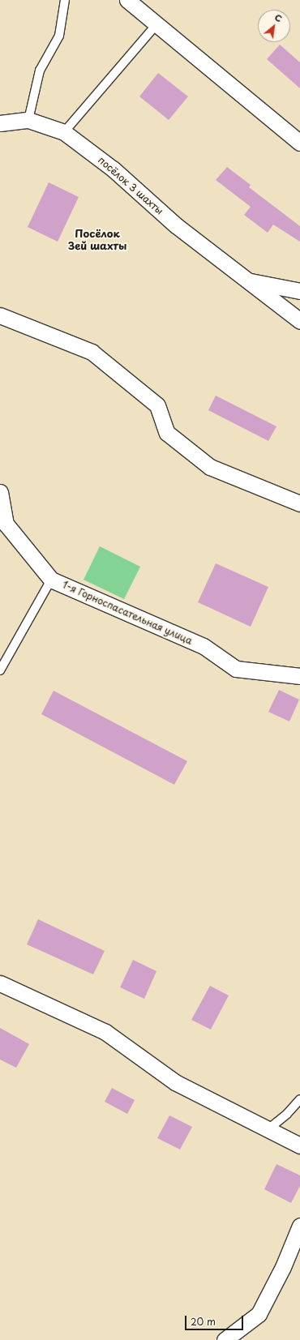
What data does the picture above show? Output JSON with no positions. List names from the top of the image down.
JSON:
{
  "streets": {
    "street": ["посёлок 3 шахты", "1-я Горноспасательная улица"]
  },
  "districts": ["Посёлок 3ей шахты"],
  "scale_bar": "20 m",
  "north": "top right"
}
